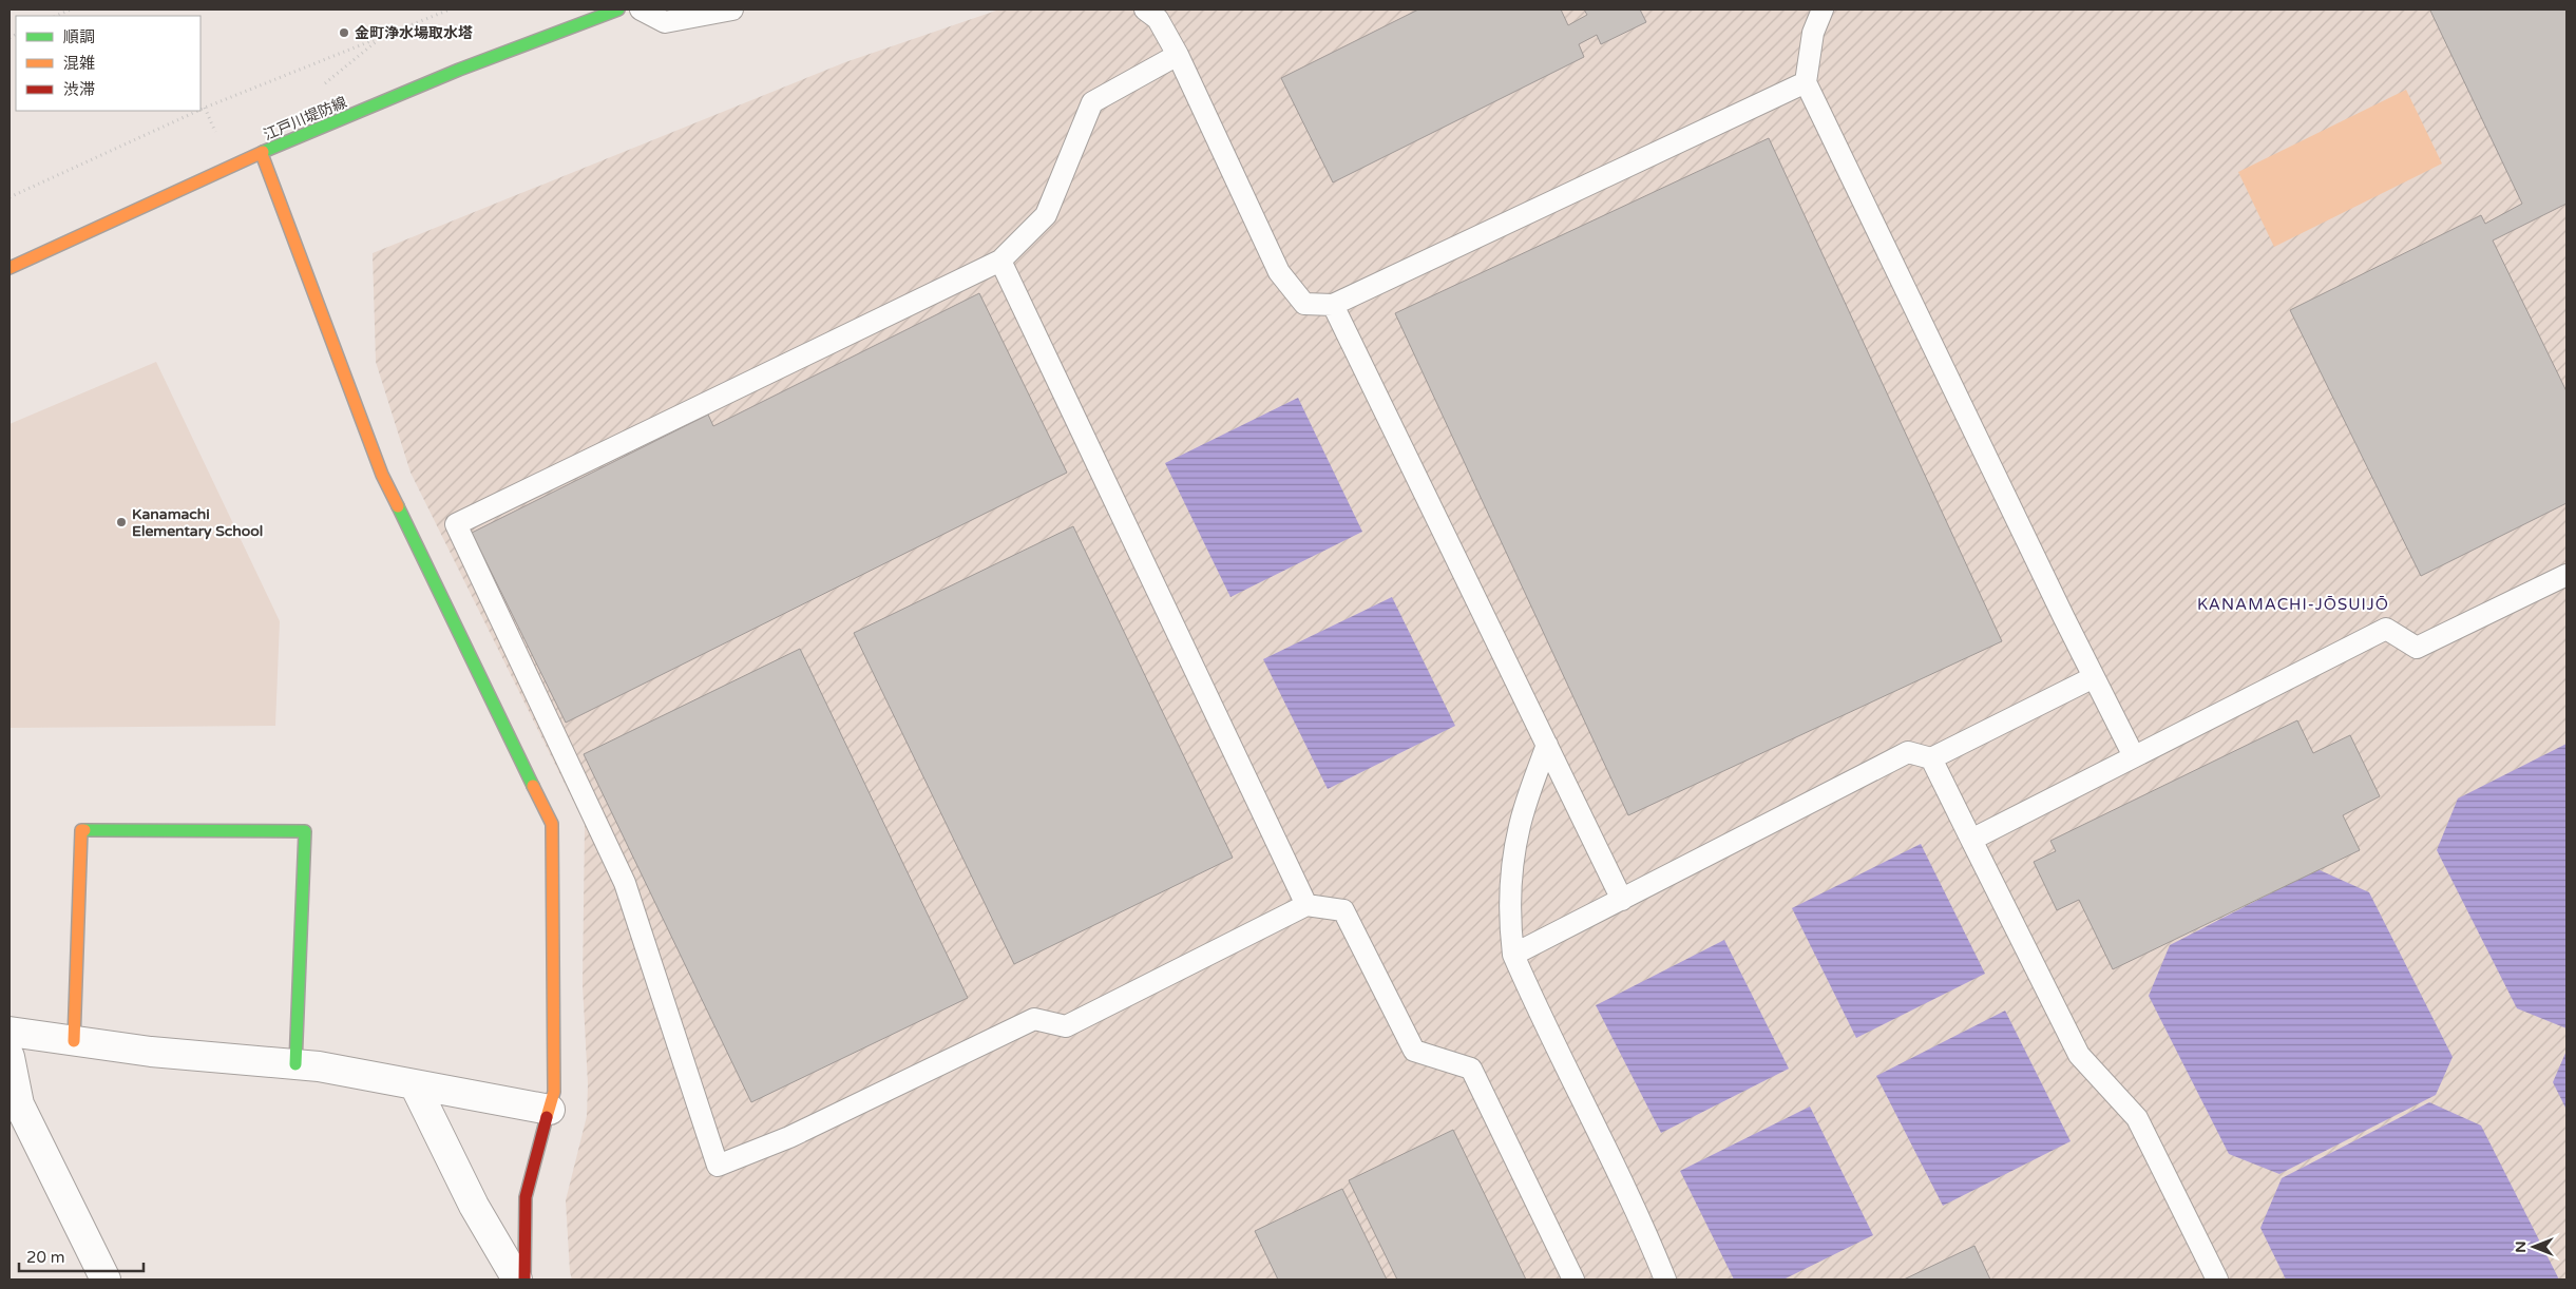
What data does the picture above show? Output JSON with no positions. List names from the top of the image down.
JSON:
{
  "streets": {
    "street": ["江戸川堤防線"]
  },
  "districts": ["KANAMACHI-JŌSUIJŌ"],
  "places": ["金町浄水場取水塔", "Kanamachi Elementary School"],
  "legend": ["順調", "混雑", "渋滞"],
  "scale_bar": "20 m",
  "north": "left"
}
